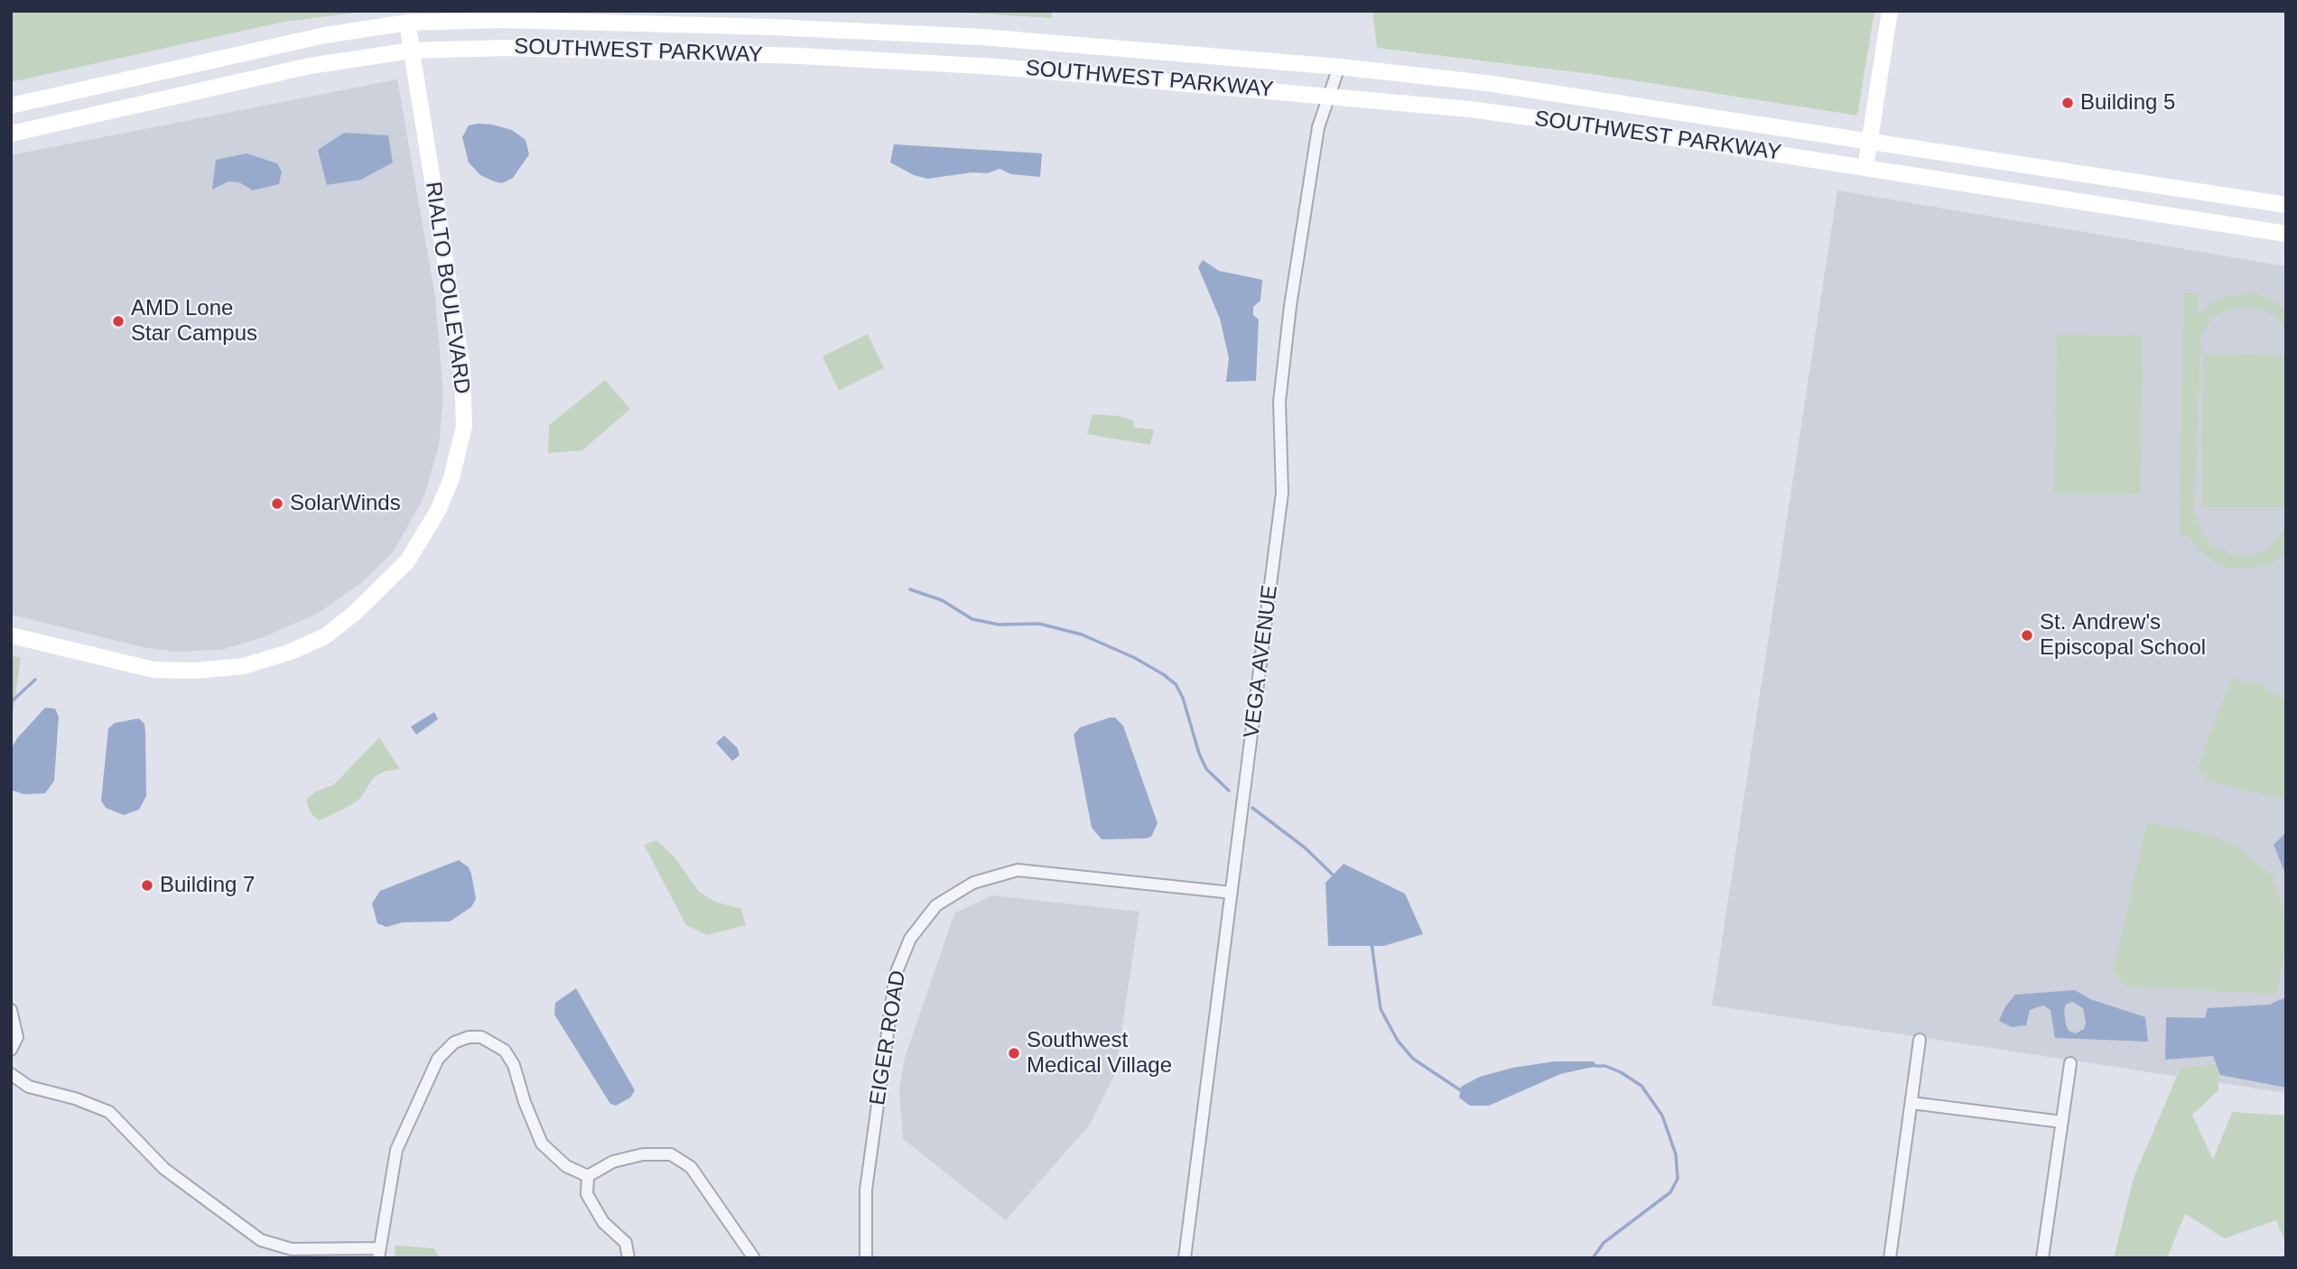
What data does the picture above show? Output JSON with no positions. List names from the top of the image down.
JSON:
{
  "streets": {
    "main road": ["SOUTHWEST PARKWAY", "RIALTO BOULEVARD"],
    "street": ["VEGA AVENUE", "EIGER ROAD"]
  },
  "crossings": [
    ["SOUTHWEST PARKWAY", "RIALTO BOULEVARD"],
    ["SOUTHWEST PARKWAY", "VEGA AVENUE"],
    ["VEGA AVENUE", "EIGER ROAD"]
  ],
  "places": [
    "Building 5",
    "AMD Lone Star Campus",
    "SolarWinds",
    "St. Andrew's Episcopal School",
    "Building 7",
    "Southwest Medical Village"
  ]
}
